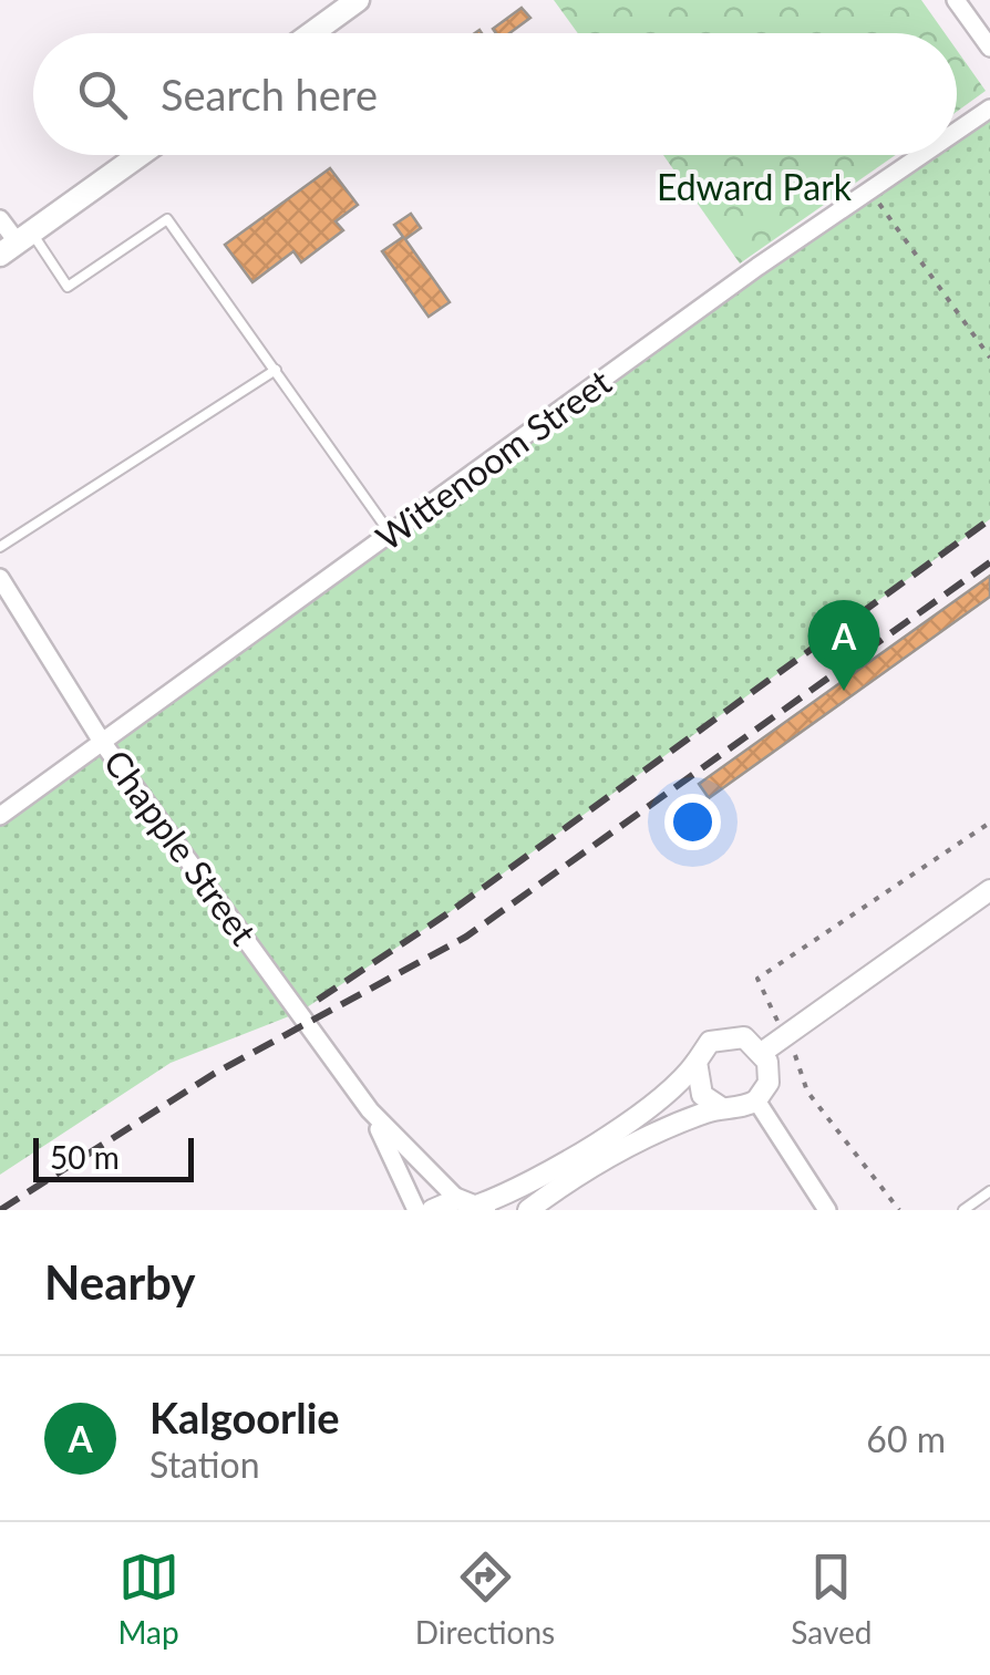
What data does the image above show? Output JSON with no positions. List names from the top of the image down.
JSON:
{
  "streets": {
    "street": ["Wittenoom Street", "Chapple Street"]
  },
  "crossings": [
    ["Wittenoom Street", "Chapple Street"]
  ],
  "parks": ["Edward Park"],
  "scale_bar": "50 m",
  "page": {
    "search": "Search here",
    "pins": "A",
    "scale": "50 m",
    "heading": "Nearby",
    "list": [
      {
        "mark": "A",
        "name": "Kalgoorlie",
        "note": "Station",
        "value": "60 m"
      }
    ],
    "nav": ["Map", "Directions", "Saved"]
  }
}
